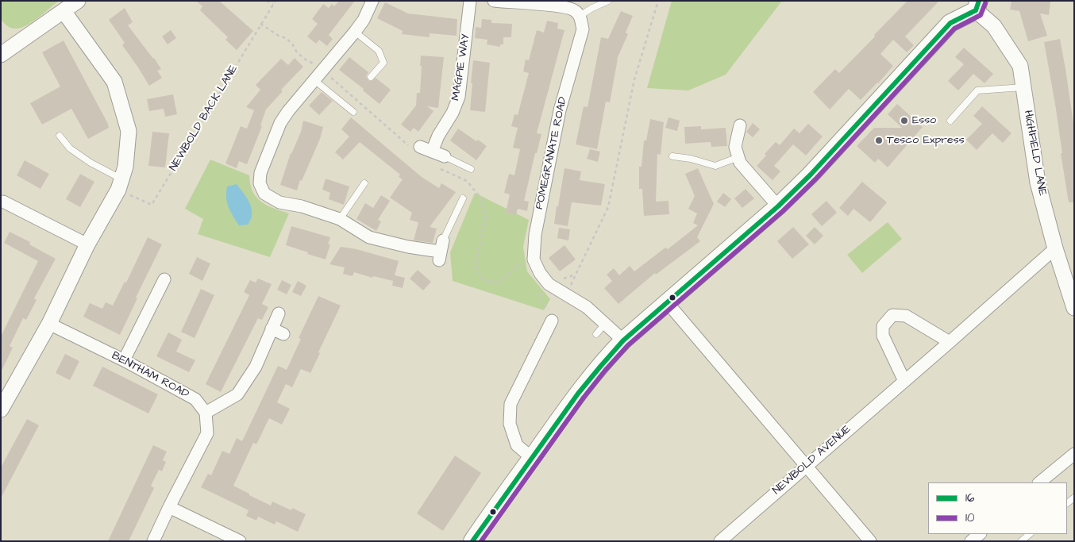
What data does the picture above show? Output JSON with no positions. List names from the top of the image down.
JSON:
{
  "streets": {
    "street": [
      "MAGPIE WAY",
      "POMEGRANATE ROAD",
      "HIGHFIELD LANE",
      "BENTHAM ROAD",
      "NEWBOLD AVENUE"
    ],
    "path": ["NEWBOLD BACK LANE"]
  },
  "crossings": [
    ["HIGHFIELD LANE", "NEWBOLD AVENUE"]
  ],
  "places": ["Esso", "Tesco Express"],
  "lines": ["transit line 16", "transit line 10"],
  "legend": ["16", "10"]
}
